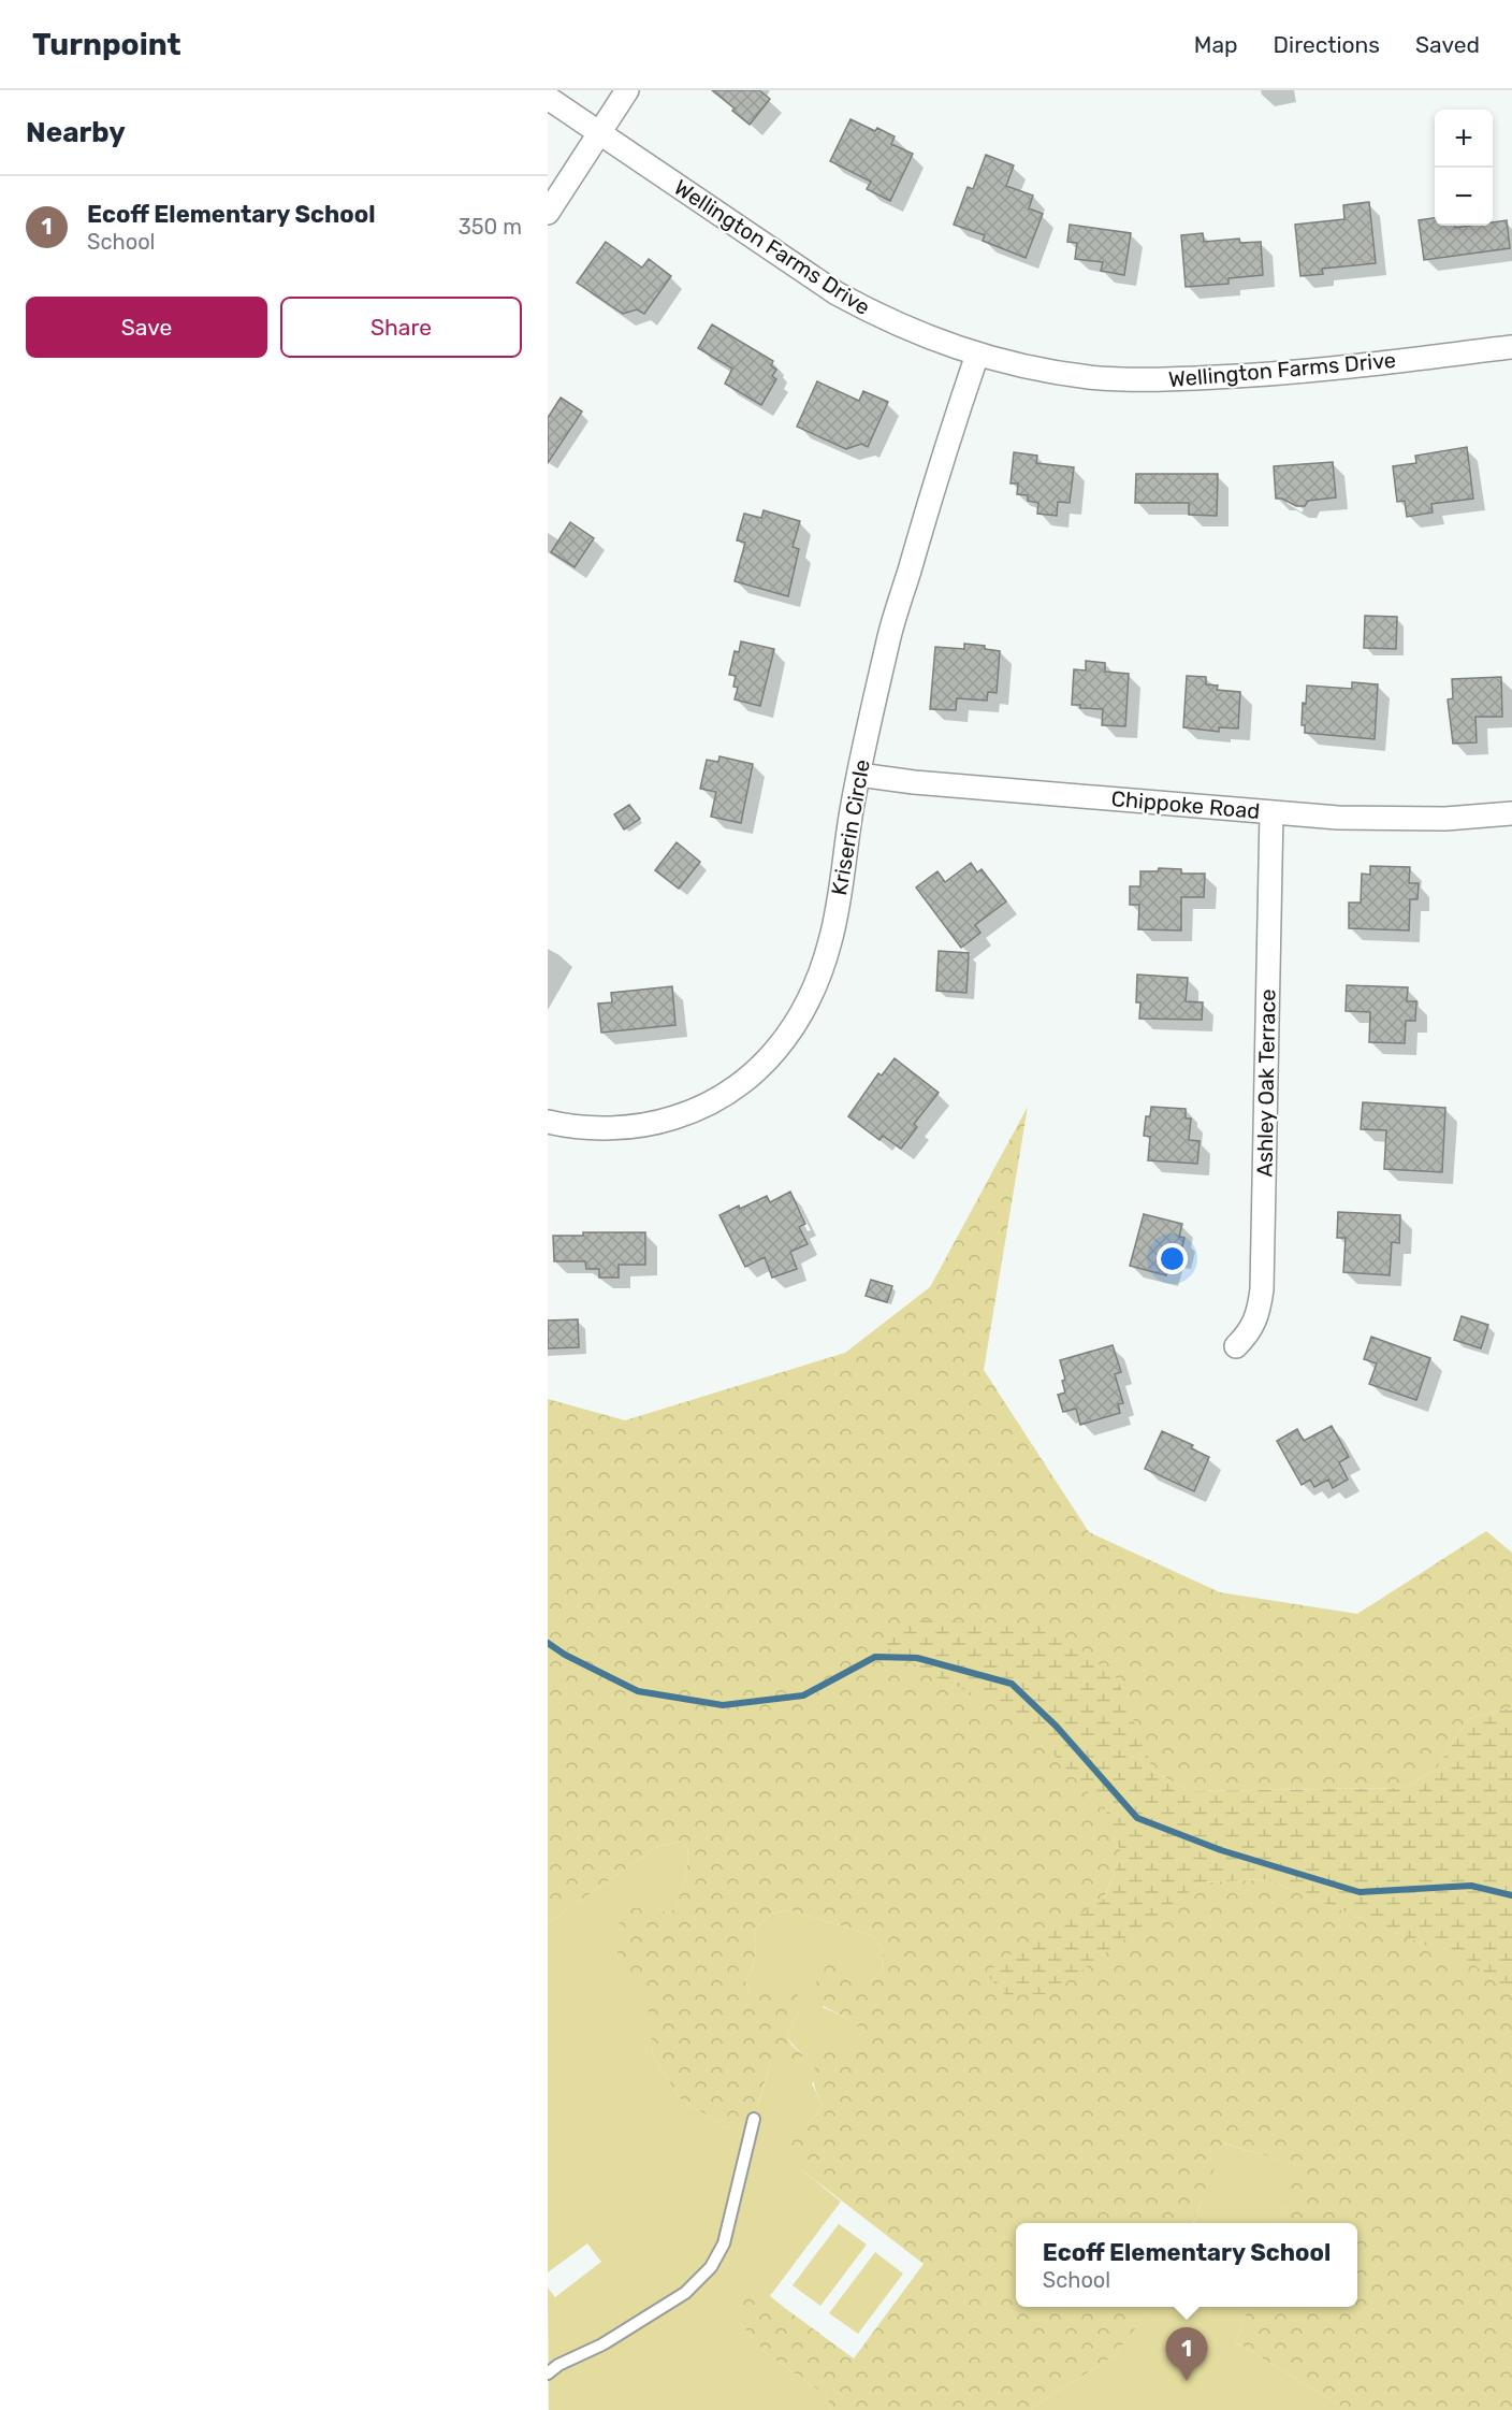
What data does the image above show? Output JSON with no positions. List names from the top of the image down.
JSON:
{
  "streets": {
    "street": [
      "Wellington Farms Drive",
      "Chippoke Road",
      "Kriserin Circle",
      "Ashley Oak Terrace"
    ]
  },
  "crossings": [
    ["Wellington Farms Drive", "Kriserin Circle"],
    ["Chippoke Road", "Kriserin Circle"],
    ["Chippoke Road", "Ashley Oak Terrace"]
  ],
  "page": {
    "header": "Turnpoint",
    "nav": ["Map", "Directions", "Saved"],
    "heading": "Nearby",
    "map_buttons": ["+", "−"],
    "list": [
      {
        "mark": "1",
        "name": "Ecoff Elementary School",
        "note": "School",
        "value": "350 m"
      }
    ],
    "buttons": ["Save", "Share"],
    "popup": ["Ecoff Elementary School", "School"],
    "pins": "1"
  }
}
